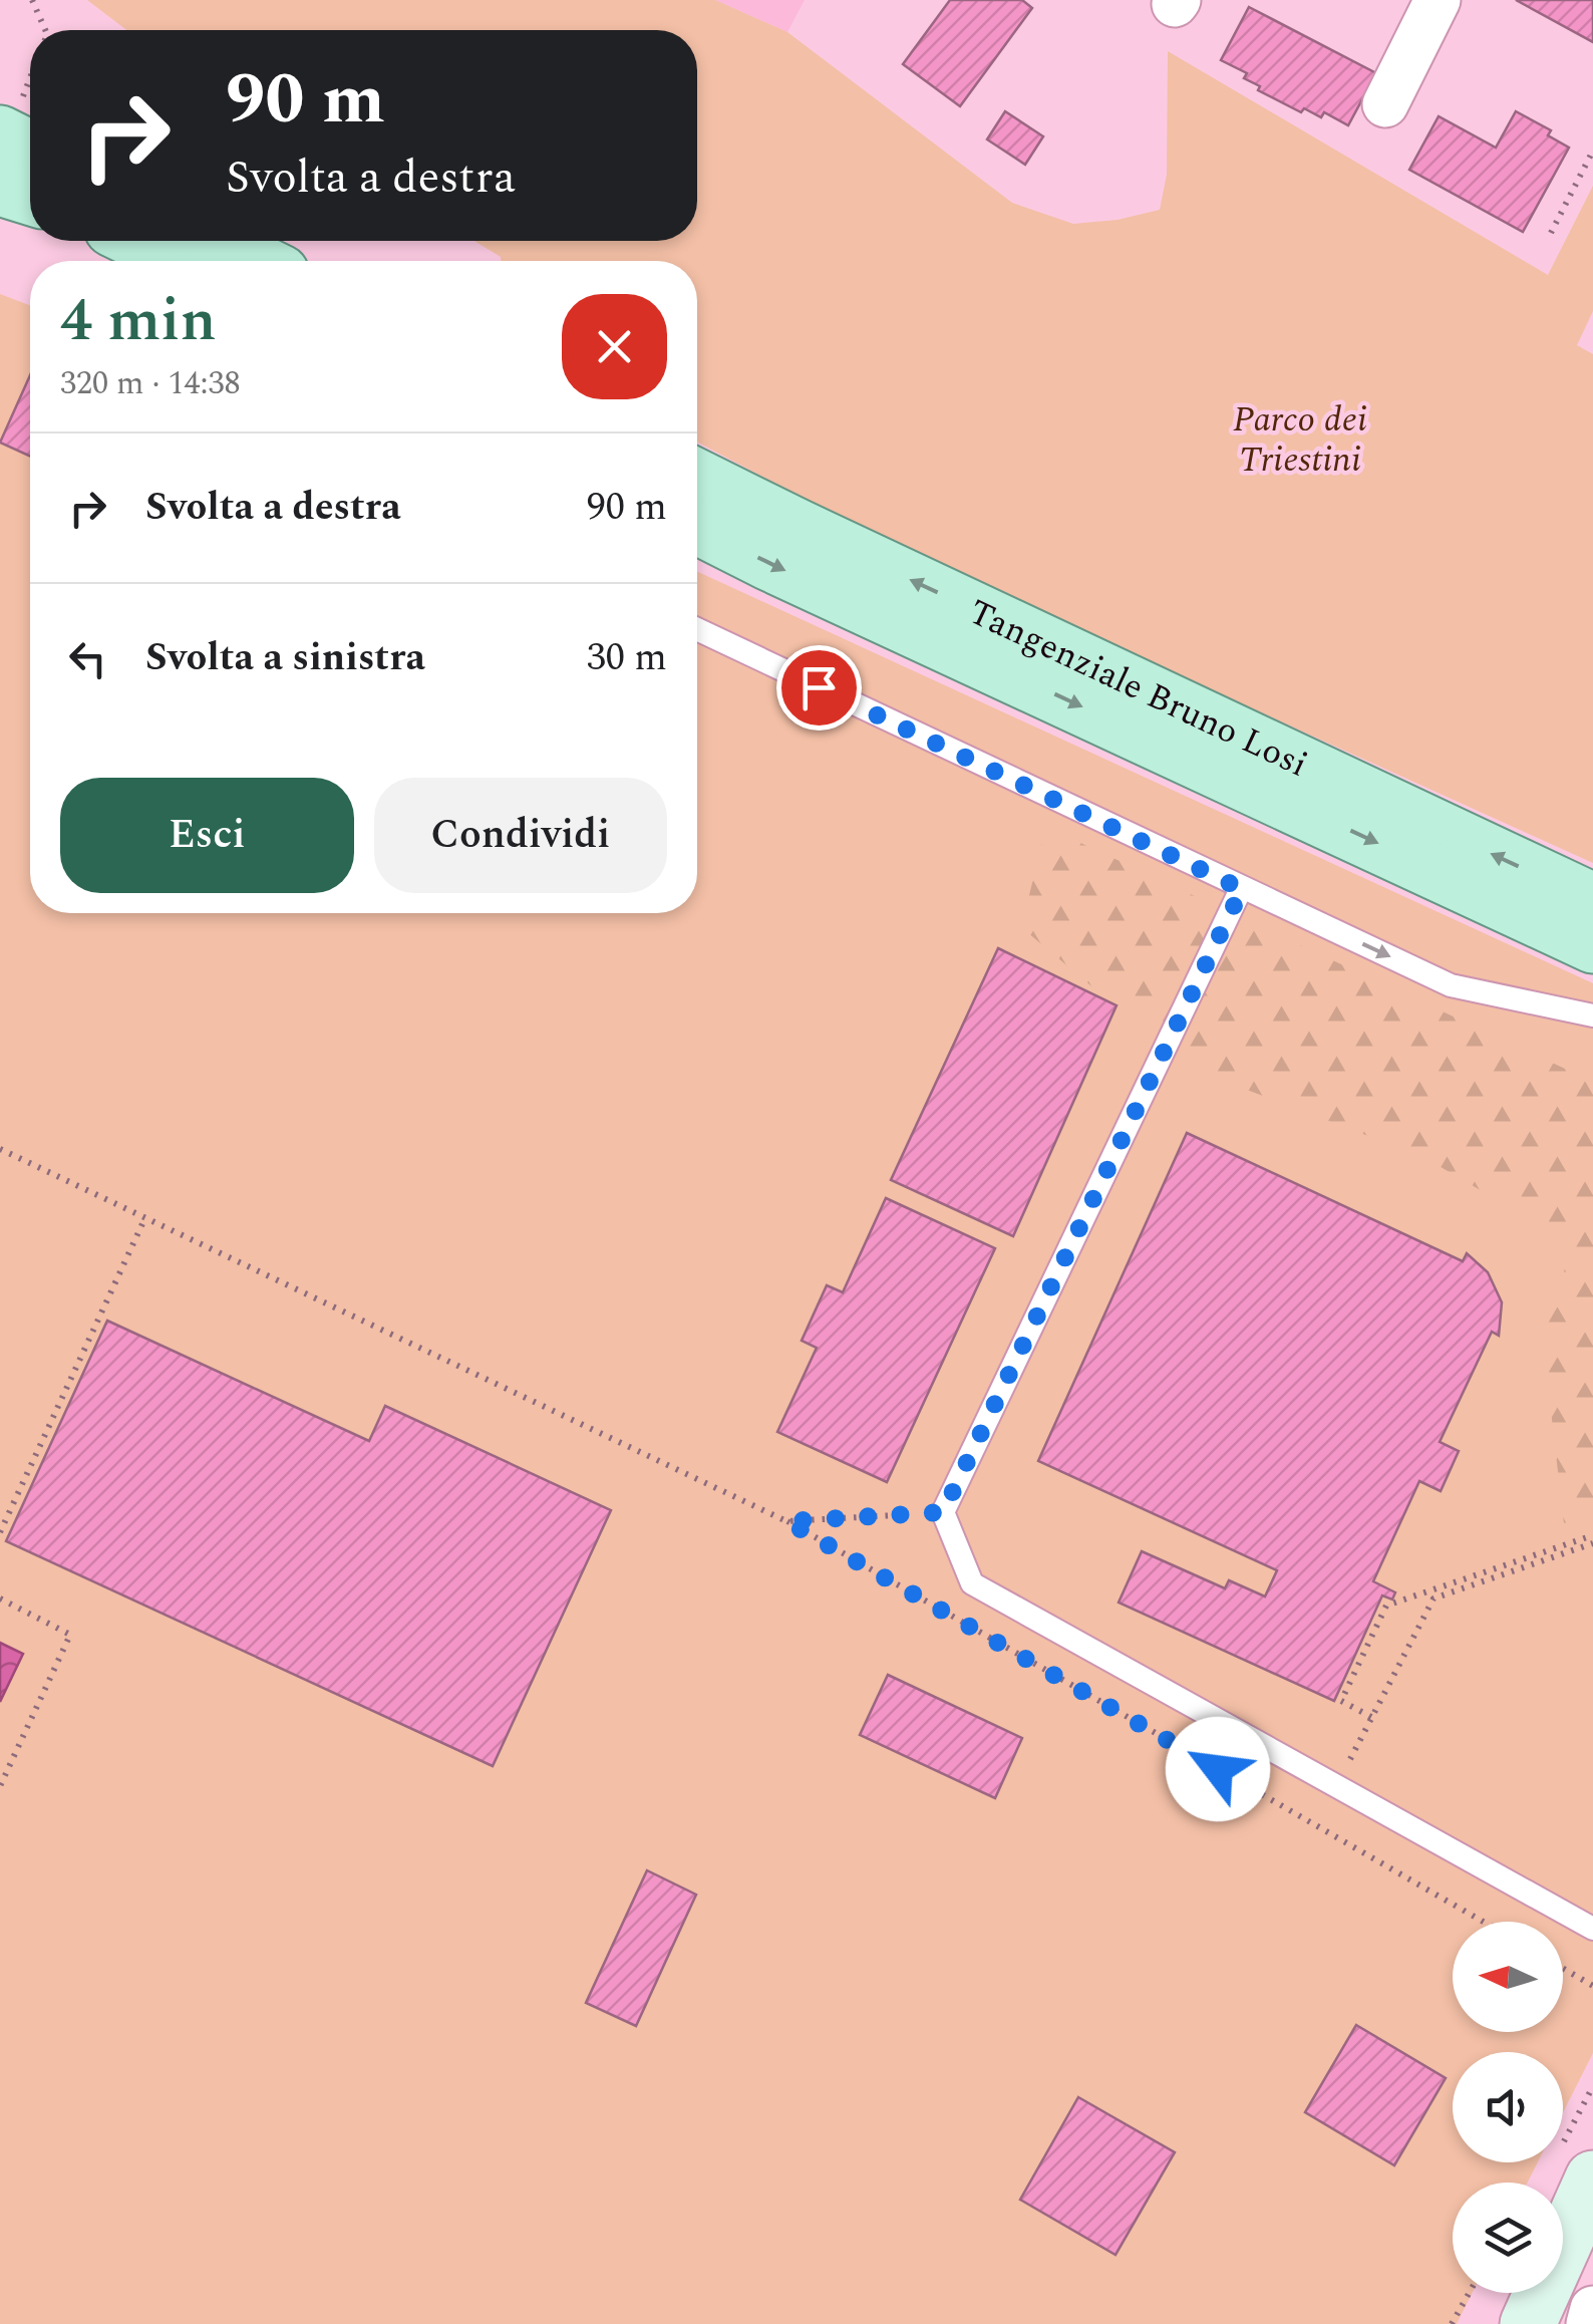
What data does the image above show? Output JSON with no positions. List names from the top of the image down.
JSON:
{
  "streets": {
    "main road": ["Tangenziale Bruno Losi"]
  },
  "parks": ["Parco dei Triestini"],
  "north": "left",
  "page": {
    "turn": ["90 m", "Svolta a destra"],
    "heading": ["4 min", "320 m · 14:38"],
    "list": [
      {
        "name": "Svolta a destra",
        "value": "90 m"
      },
      {
        "name": "Svolta a sinistra",
        "value": "30 m"
      }
    ],
    "buttons": ["Esci", "Condividi"]
  }
}
